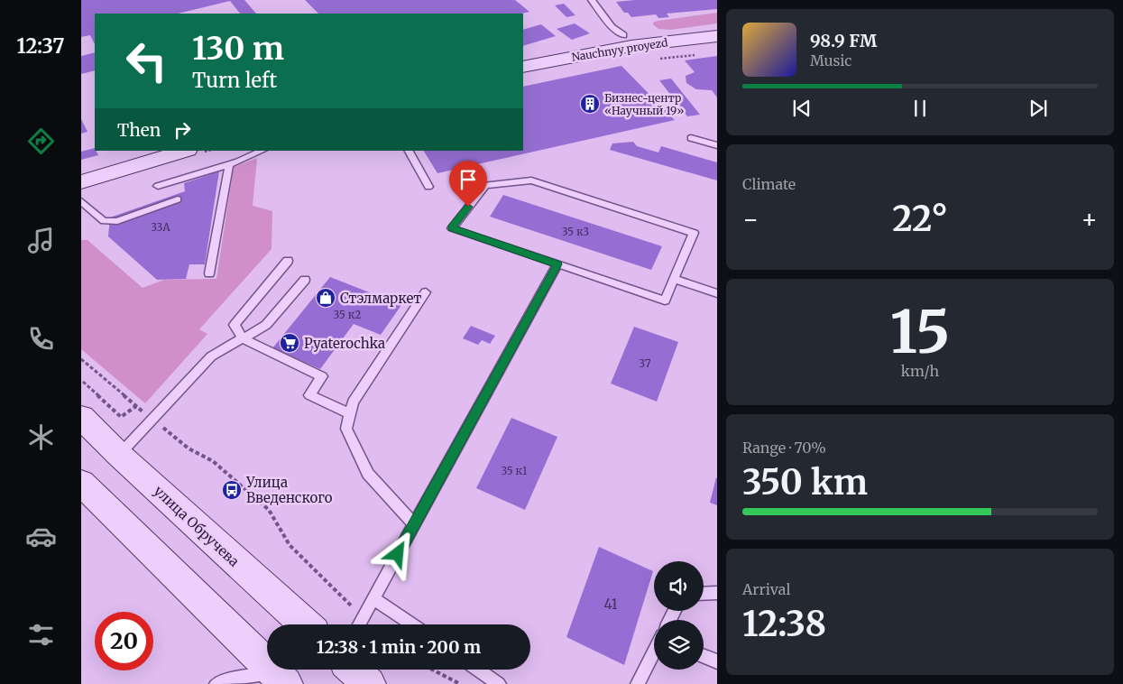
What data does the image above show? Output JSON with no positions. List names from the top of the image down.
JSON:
{
  "streets": {
    "main road": ["Nauchnyy proyezd", "улица Обручева"]
  },
  "places": {
    "building": ["Бизнес-центр «Научный 19»"],
    "shop": ["Стэлмаркет"],
    "supermarket": ["Pyaterochka"],
    "bus stop": ["Улица Введенского"]
  },
  "house_numbers": [
    "33А",
    "35 к3",
    "35 к2",
    "37",
    "35 к1",
    "41"
  ],
  "page": {
    "tabs": "12:37",
    "turn": ["130 m", "Turn left"],
    "song": ["98.9 FM", "Music"],
    "then": "Then",
    "tile": [
      "Climate",
      ["15", "km/h"],
      ["Range · 70%", "350 km"],
      ["Arrival", "12:38"]
    ],
    "heat": ["−", "22°", "+"],
    "limit": "20",
    "trip": "12:38 · 1 min · 200 m"
  }
}
